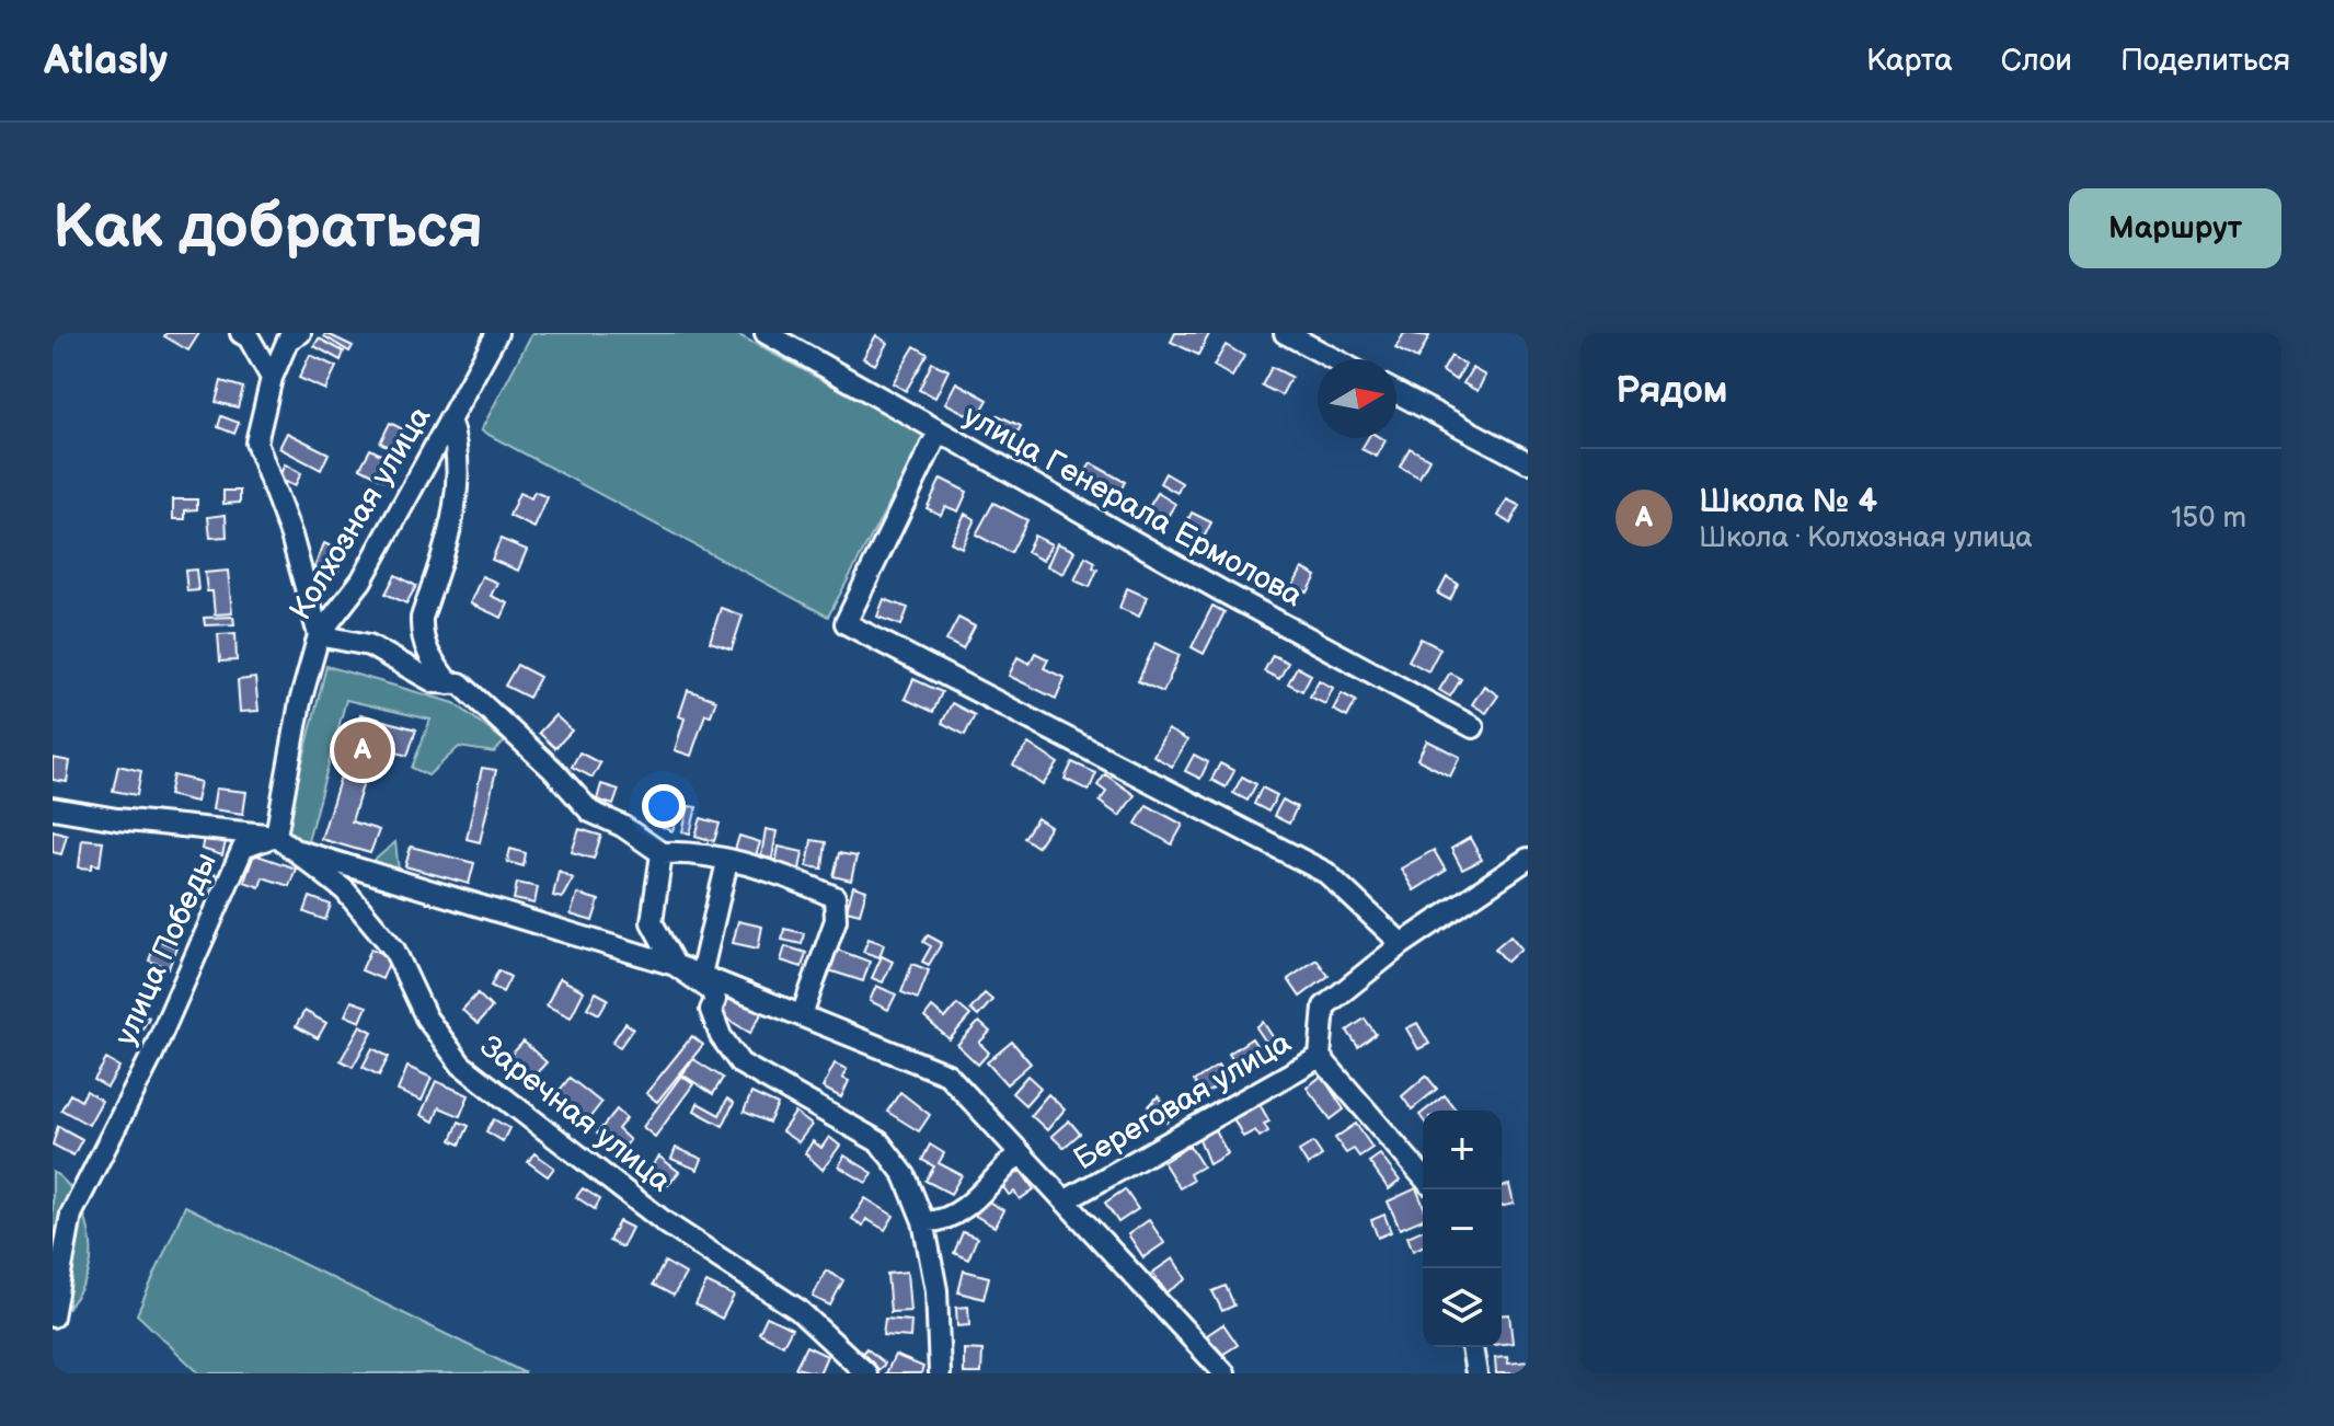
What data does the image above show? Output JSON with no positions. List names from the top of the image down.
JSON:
{
  "streets": {
    "street": [
      "улица Генерала Ермолова",
      "Колхозная улица",
      "улица Победы",
      "Береговая улица",
      "Заречная улица"
    ]
  },
  "crossings": [
    ["Колхозная улица", "улица Победы"],
    ["Колхозная улица", "Заречная улица"],
    ["улица Победы", "Заречная улица"],
    ["Береговая улица", "Заречная улица"]
  ],
  "north": "right",
  "page": {
    "header": "Atlasly",
    "nav": ["Карта", "Слои", "Поделиться"],
    "buttons": "Маршрут",
    "title": "Как добраться",
    "heading": "Рядом",
    "list": [
      {
        "mark": "A",
        "name": "Школа № 4",
        "note": "Школа · Колхозная улица",
        "value": "150 m"
      }
    ],
    "pins": "A",
    "map_buttons": ["+", "−"]
  }
}
